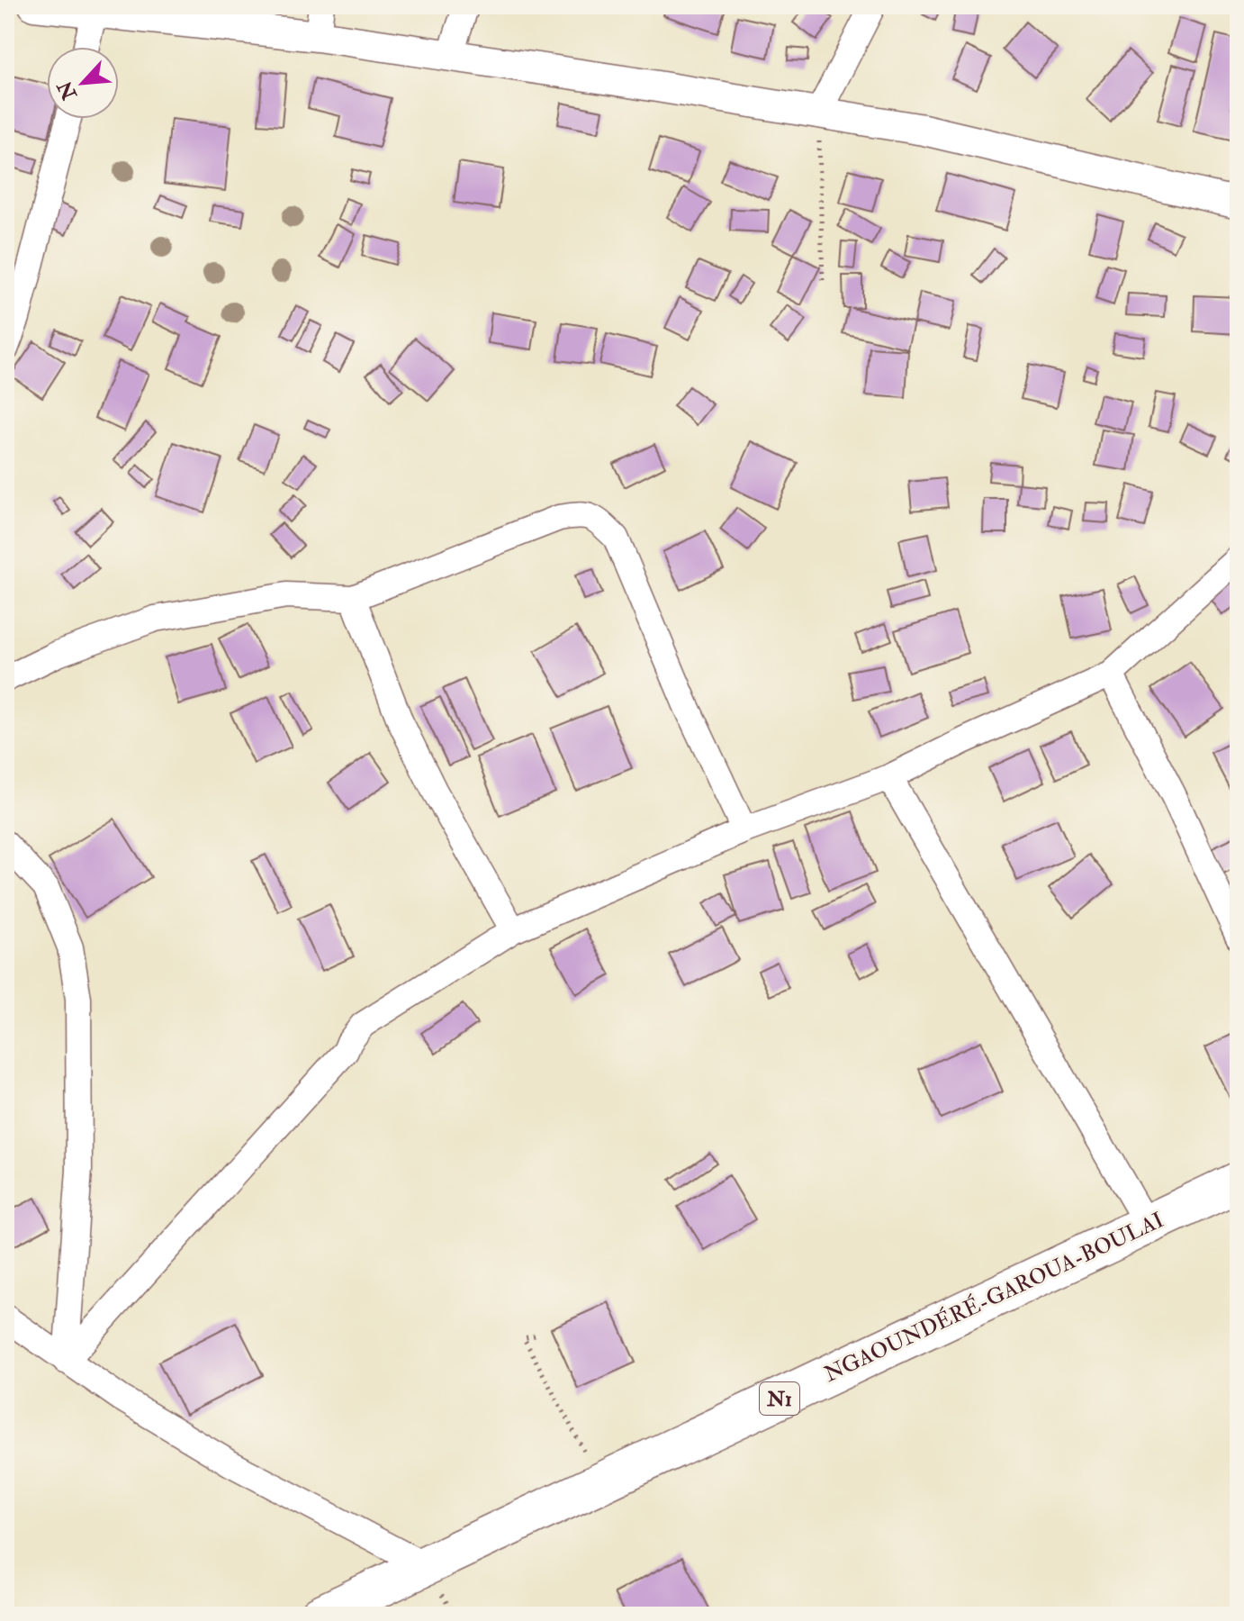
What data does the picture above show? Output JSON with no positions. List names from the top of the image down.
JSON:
{
  "streets": {
    "highway": ["NGAOUNDÉRÉ-GAROUA-BOULAI", "N1"]
  },
  "north": "bottom left"
}
